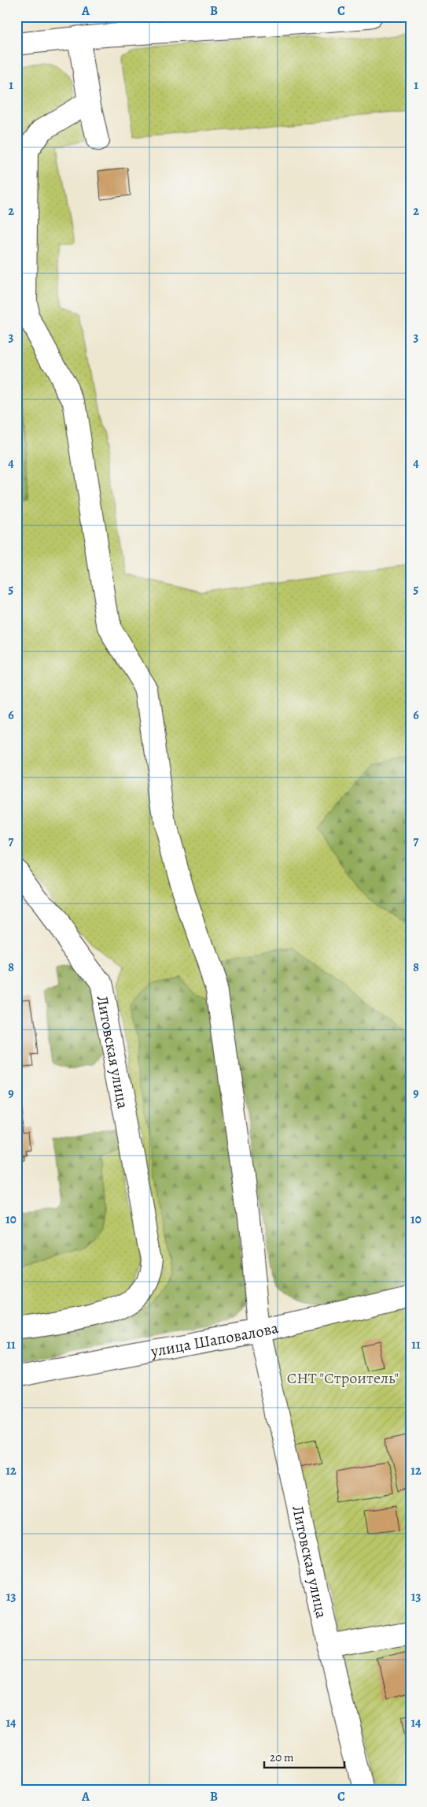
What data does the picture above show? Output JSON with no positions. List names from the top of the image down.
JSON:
{
  "streets": {
    "street": ["Литовская улица", "улица Шаповалова"]
  },
  "crossings": [
    ["Литовская улица", "улица Шаповалова"]
  ],
  "parks": ["СНТ \"Строитель\""],
  "scale_bar": "20 m",
  "grid": {
    "columns": ["A", "B", "C"],
    "rows": [
      "1",
      "2",
      "3",
      "4",
      "5",
      "6",
      "7",
      "8",
      "9",
      "10",
      "11",
      "12",
      "13",
      "14"
    ]
  }
}
